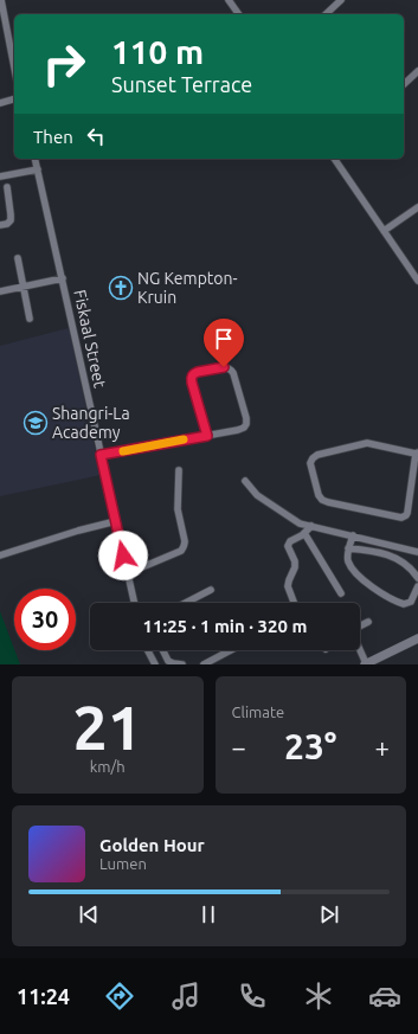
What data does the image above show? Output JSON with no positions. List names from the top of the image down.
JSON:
{
  "streets": {
    "street": ["Fiskaal Street"]
  },
  "places": {
    "church": ["NG Kempton- Kruin"],
    "school or university": ["Shangri-La Academy"]
  },
  "page": {
    "turn": ["110 m", "Sunset Terrace"],
    "then": "Then",
    "limit": "30",
    "trip": "11:25 · 1 min · 320 m",
    "tile": [
      ["21", "km/h"],
      "Climate"
    ],
    "heat": ["−", "23°", "+"],
    "song": ["Golden Hour", "Lumen"],
    "tabs": "11:24"
  }
}
